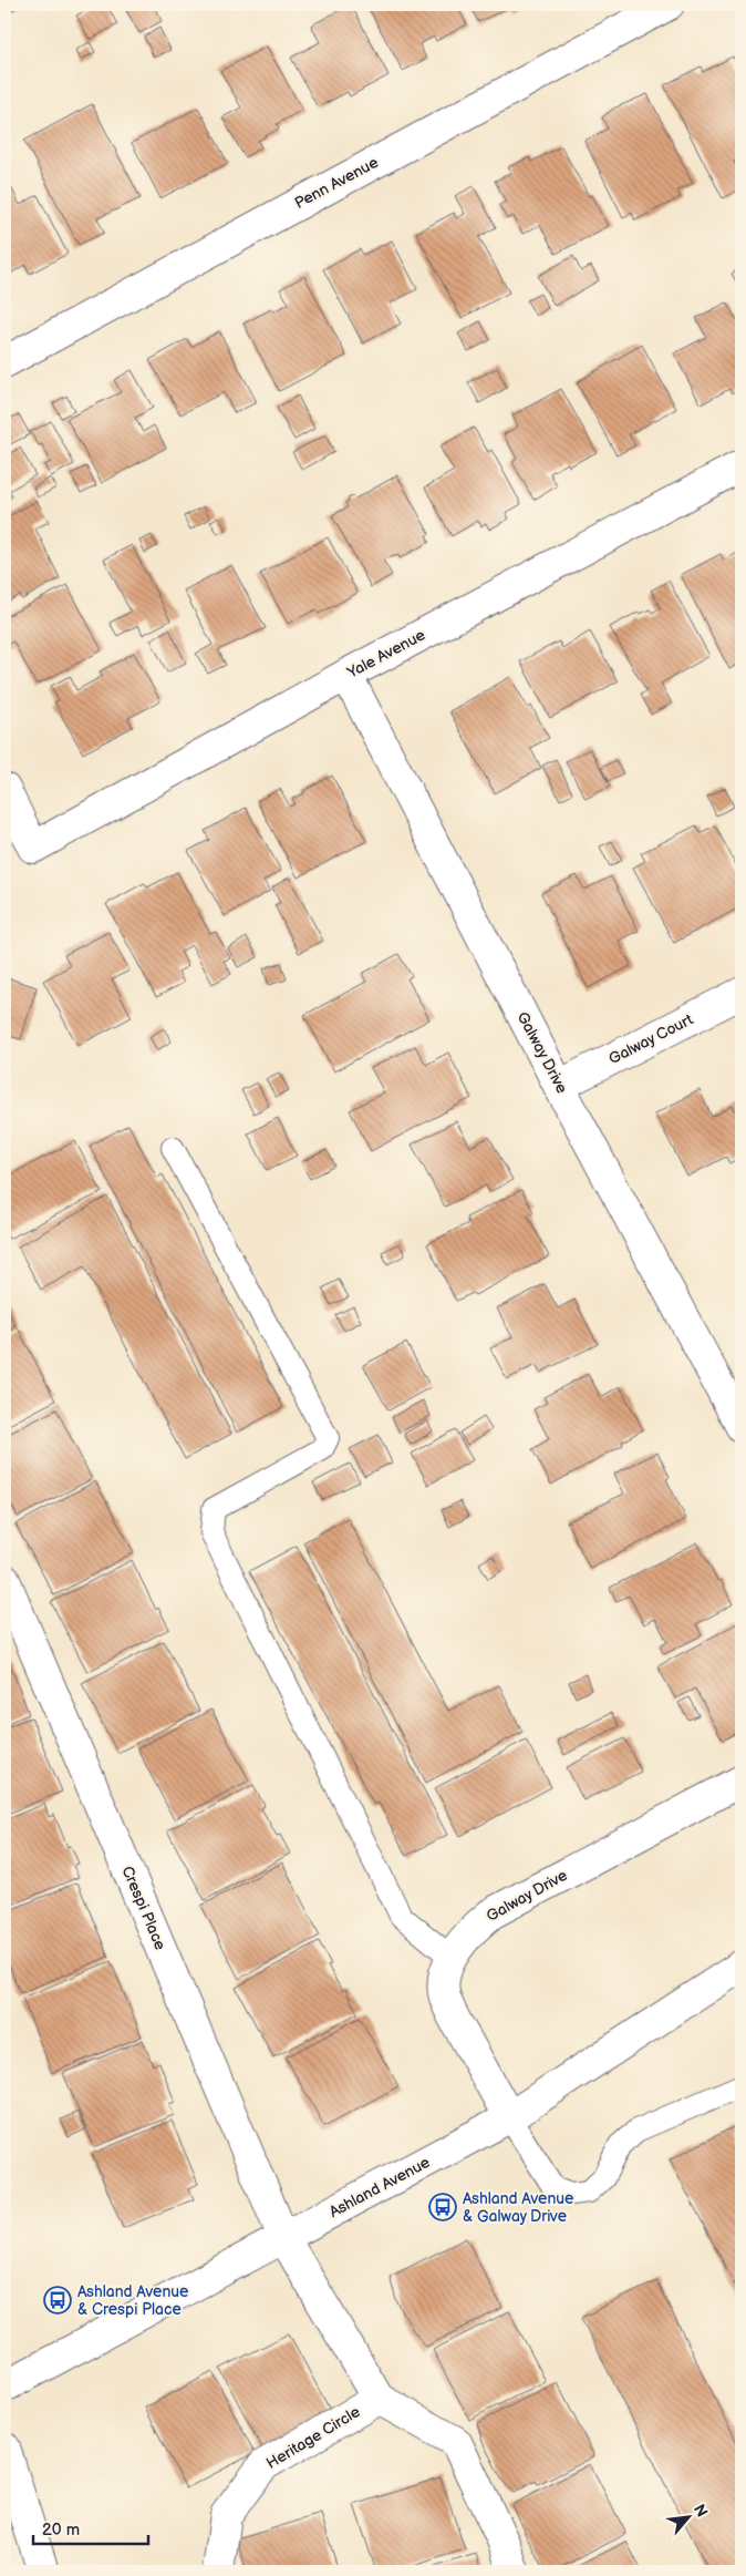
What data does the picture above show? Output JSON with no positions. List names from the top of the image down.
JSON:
{
  "streets": {
    "main road": [
      "Penn Avenue",
      "Yale Avenue",
      "Galway Court",
      "Galway Drive",
      "Crespi Place",
      "Ashland Avenue",
      "Heritage Circle"
    ]
  },
  "crossings": [
    ["Yale Avenue", "Galway Drive"],
    ["Galway Court", "Galway Drive"],
    ["Galway Drive", "Ashland Avenue"],
    ["Crespi Place", "Ashland Avenue"]
  ],
  "places": {
    "bus stop": ["Ashland Avenue & Galway Drive", "Ashland Avenue & Crespi Place"]
  },
  "scale_bar": "20 m",
  "north": "top right"
}
